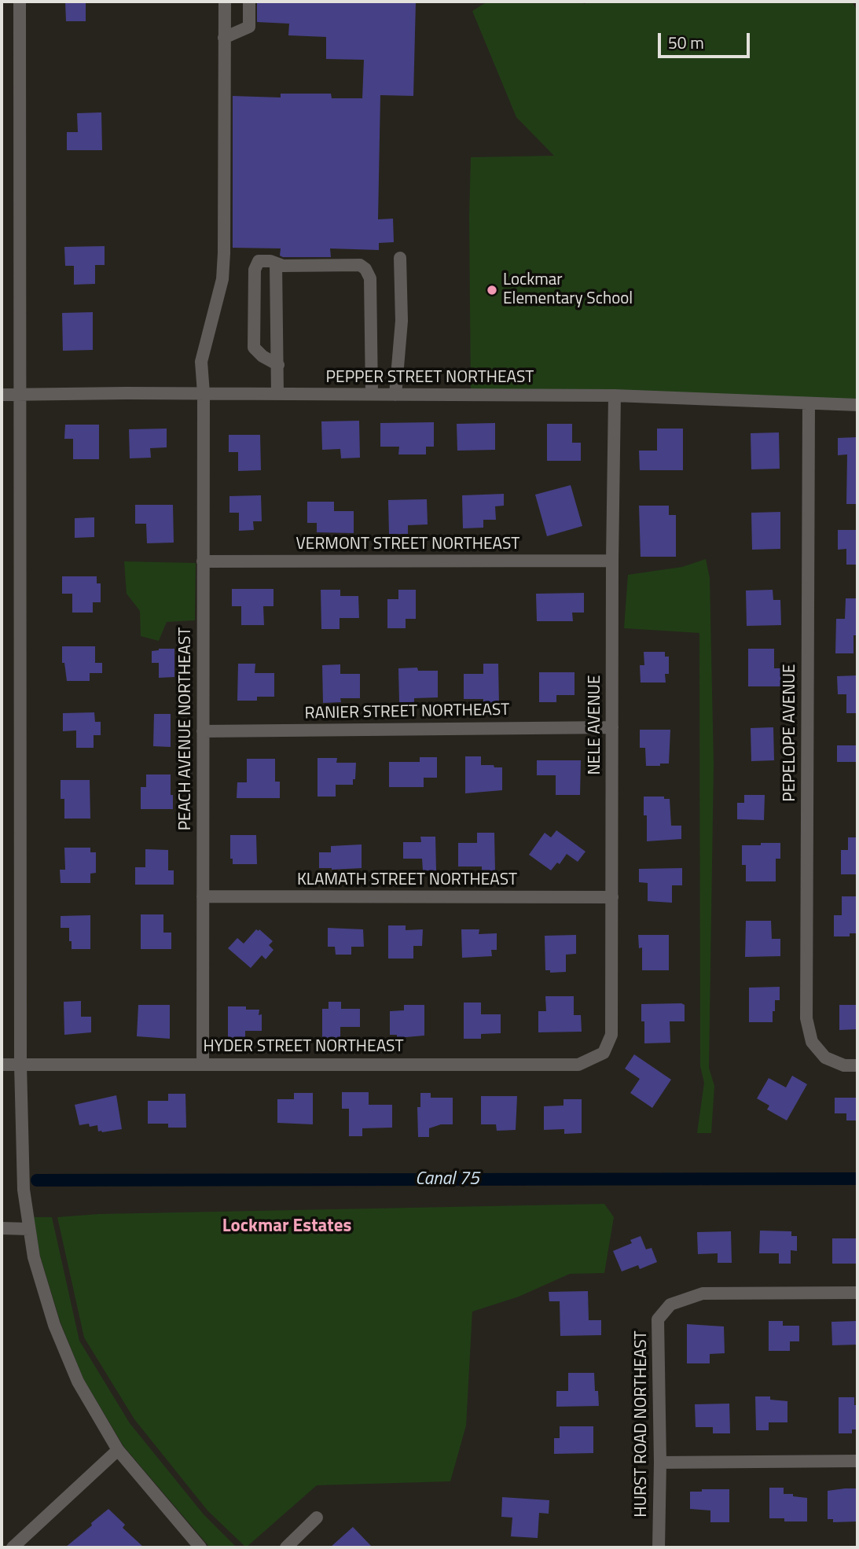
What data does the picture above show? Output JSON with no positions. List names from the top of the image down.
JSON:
{
  "streets": {
    "street": [
      "PEPPER STREET NORTHEAST",
      "VERMONT STREET NORTHEAST",
      "RANIER STREET NORTHEAST",
      "NELE AVENUE",
      "PEACH AVENUE NORTHEAST",
      "PEPELOPE AVENUE",
      "KLAMATH STREET NORTHEAST",
      "HYDER STREET NORTHEAST",
      "HURST ROAD NORTHEAST"
    ]
  },
  "crossings": [
    ["PEPPER STREET NORTHEAST", "NELE AVENUE"],
    ["PEPPER STREET NORTHEAST", "PEACH AVENUE NORTHEAST"],
    ["PEPPER STREET NORTHEAST", "PEPELOPE AVENUE"],
    ["VERMONT STREET NORTHEAST", "NELE AVENUE"],
    ["VERMONT STREET NORTHEAST", "PEACH AVENUE NORTHEAST"],
    ["RANIER STREET NORTHEAST", "NELE AVENUE"],
    ["RANIER STREET NORTHEAST", "PEACH AVENUE NORTHEAST"],
    ["NELE AVENUE", "KLAMATH STREET NORTHEAST"],
    ["NELE AVENUE", "HYDER STREET NORTHEAST"],
    ["PEACH AVENUE NORTHEAST", "KLAMATH STREET NORTHEAST"],
    ["PEACH AVENUE NORTHEAST", "HYDER STREET NORTHEAST"]
  ],
  "districts": ["Lockmar Estates"],
  "water": ["Canal 75"],
  "places": ["Lockmar Elementary School"],
  "scale_bar": "50 m"
}
